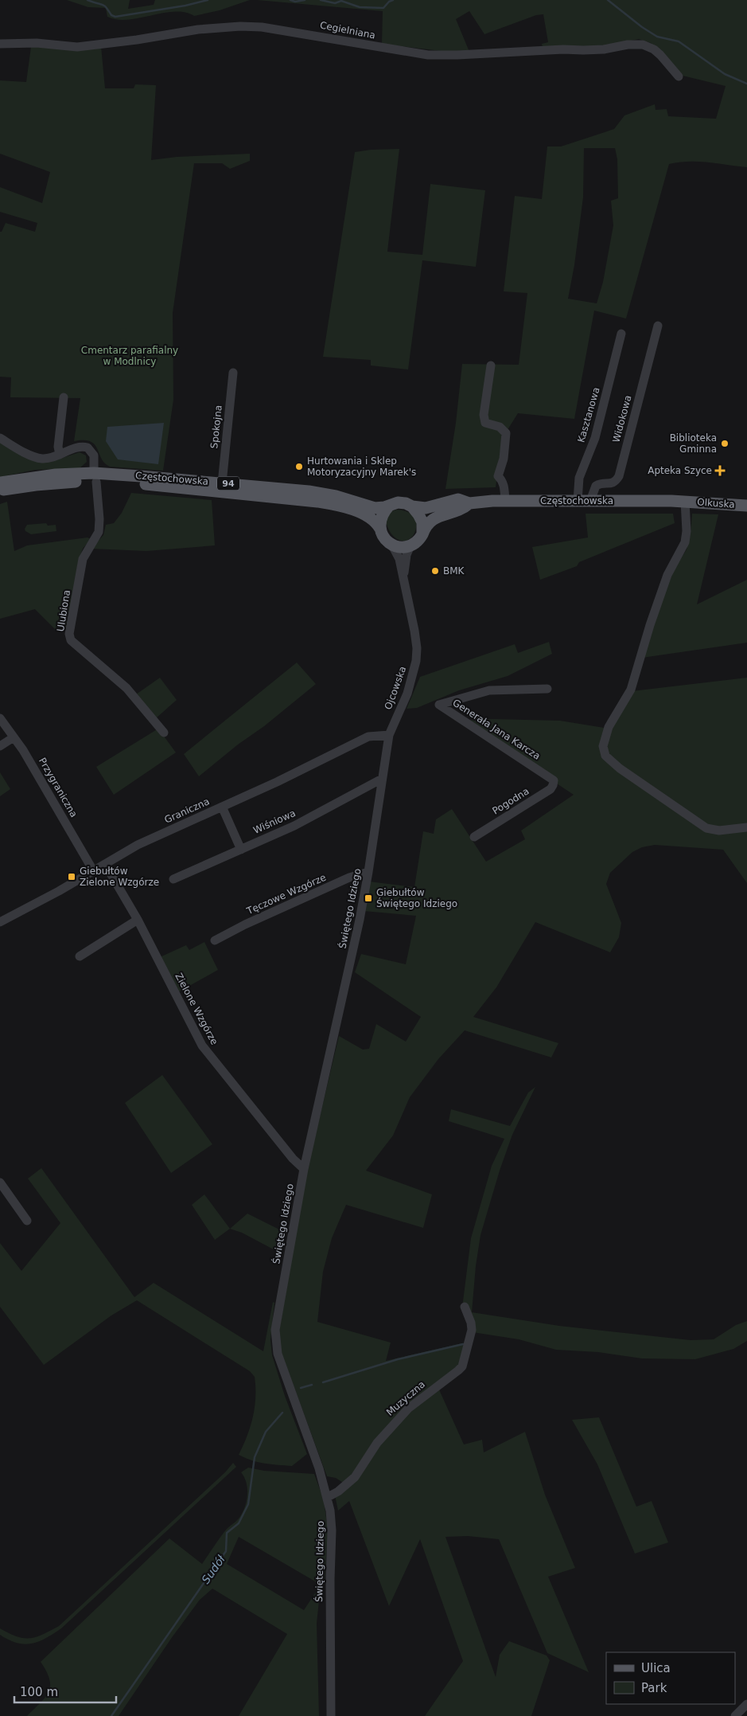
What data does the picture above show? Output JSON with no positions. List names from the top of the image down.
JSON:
{
  "streets": {
    "main road": ["Częstochowska", "94", "Olkuska"],
    "street": [
      "Cegielniana",
      "Kasztanowa",
      "Widokowa",
      "Spokojna",
      "Ulubiona",
      "Ojcowska",
      "Generała Jana Karcza",
      "Przygraniczna",
      "Pogodna",
      "Graniczna",
      "Wiśniowa",
      "Tęczowe Wzgórze",
      "Świętego Idziego",
      "Zielone Wzgórze",
      "Muzyczna"
    ]
  },
  "crossings": [
    ["Kasztanowa", "Częstochowska"],
    ["Widokowa", "Częstochowska"],
    ["Spokojna", "Częstochowska"],
    ["Częstochowska", "94"],
    ["Częstochowska", "Olkuska"],
    ["Częstochowska", "Ulubiona"],
    ["Częstochowska", "Ojcowska"],
    ["94", "Ojcowska"],
    ["Ojcowska", "Graniczna"],
    ["Ojcowska", "Świętego Idziego"],
    ["Generała Jana Karcza", "Pogodna"],
    ["Przygraniczna", "Graniczna"],
    ["Graniczna", "Świętego Idziego"],
    ["Graniczna", "Zielone Wzgórze"],
    ["Wiśniowa", "Świętego Idziego"],
    ["Tęczowe Wzgórze", "Świętego Idziego"],
    ["Świętego Idziego", "Zielone Wzgórze"],
    ["Świętego Idziego", "Muzyczna"]
  ],
  "water": ["Sudół"],
  "parks": ["Cmentarz parafialny w Modlnicy"],
  "places": {
    "other": ["Biblioteka Gminna", "Hurtowania i Sklep Motoryzacyjny Marek's", "BMK"],
    "health": ["Apteka Szyce"],
    "transit": ["Giebułtów Zielone Wzgórze", "Giebułtów Świętego Idziego"]
  },
  "legend": ["Ulica", "Park"],
  "scale_bar": "100 m"
}
